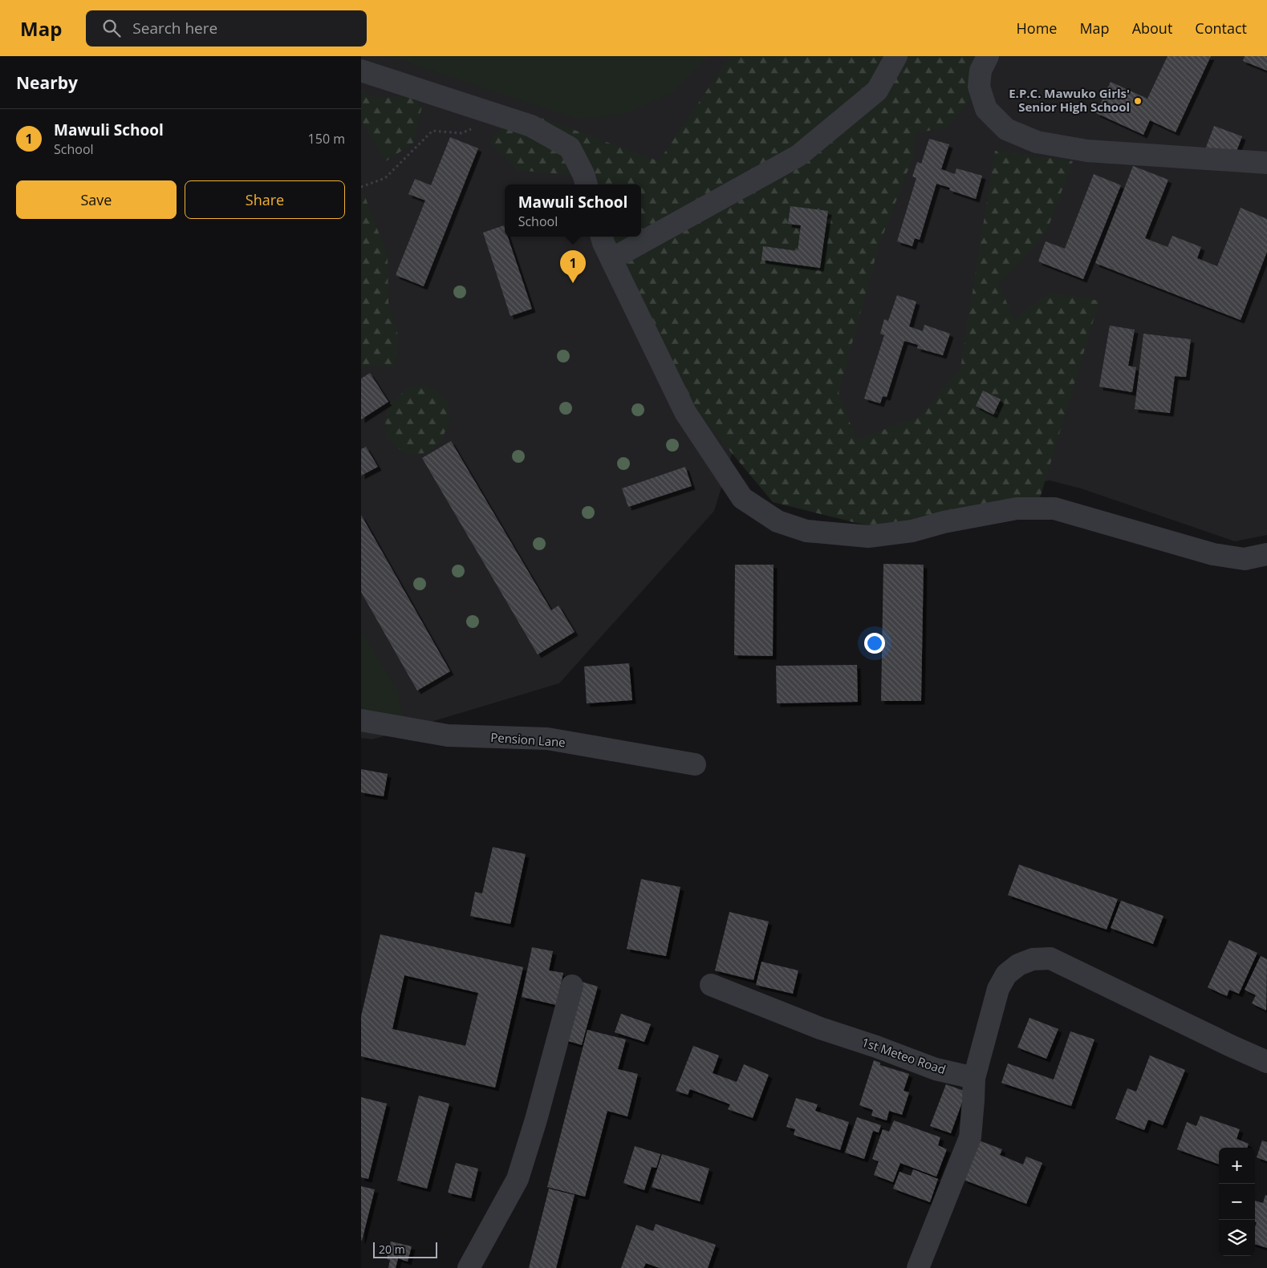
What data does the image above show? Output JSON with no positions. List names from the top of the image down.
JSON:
{
  "streets": {
    "street": ["Pension Lane", "1st Meteo Road"]
  },
  "places": ["E.P.C. Mawuko Girls' Senior High School"],
  "scale_bar": "20 m",
  "page": {
    "header": "Map",
    "search": "Search here",
    "nav": [
      "Home",
      "Map",
      "About",
      "Contact"
    ],
    "heading": "Nearby",
    "list": [
      {
        "mark": "1",
        "name": "Mawuli School",
        "note": "School",
        "value": "150 m"
      }
    ],
    "buttons": ["Save", "Share"],
    "popup": ["Mawuli School", "School"],
    "pins": "1",
    "map_buttons": ["+", "−"],
    "scale": "20 m"
  }
}
